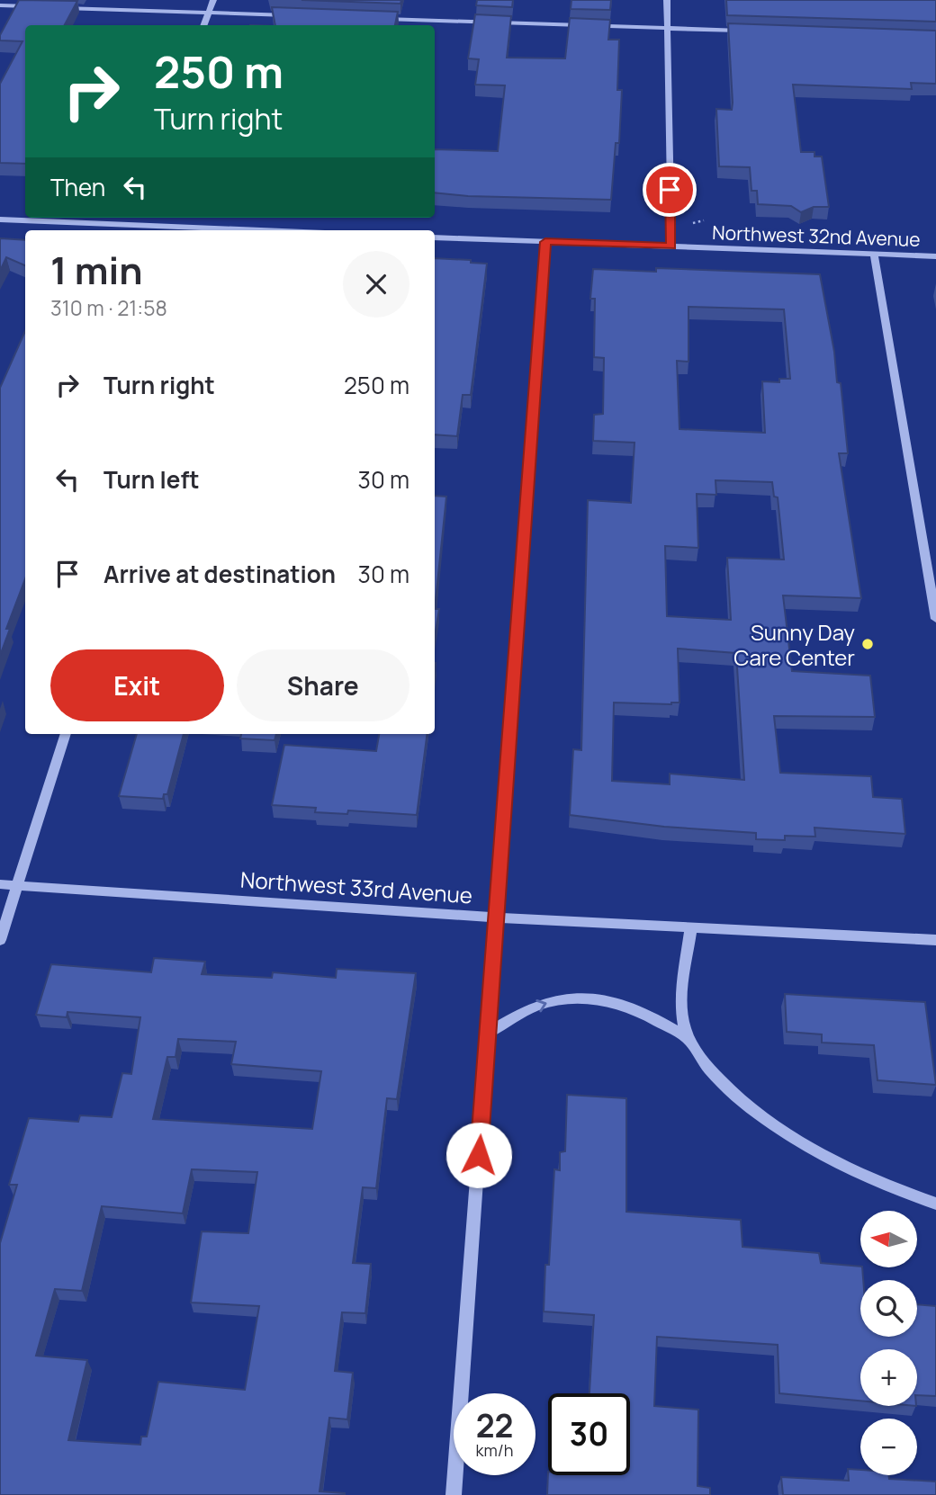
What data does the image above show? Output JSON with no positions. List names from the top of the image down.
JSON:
{
  "streets": {
    "street": ["Northwest 32nd Avenue", "Northwest 33rd Avenue"]
  },
  "places": ["Sunny Day Care Center"],
  "north": "left",
  "page": {
    "turn": ["250 m", "Turn right"],
    "then": "Then",
    "heading": ["1 min", "310 m · 21:58"],
    "list": [
      {
        "name": "Turn right",
        "value": "250 m"
      },
      {
        "name": "Turn left",
        "value": "30 m"
      },
      {
        "name": "Arrive at destination",
        "value": "30 m"
      }
    ],
    "buttons": ["Exit", "Share"],
    "map_buttons": ["+", "−"],
    "speed": "22 km/h",
    "limit": "30"
  }
}
